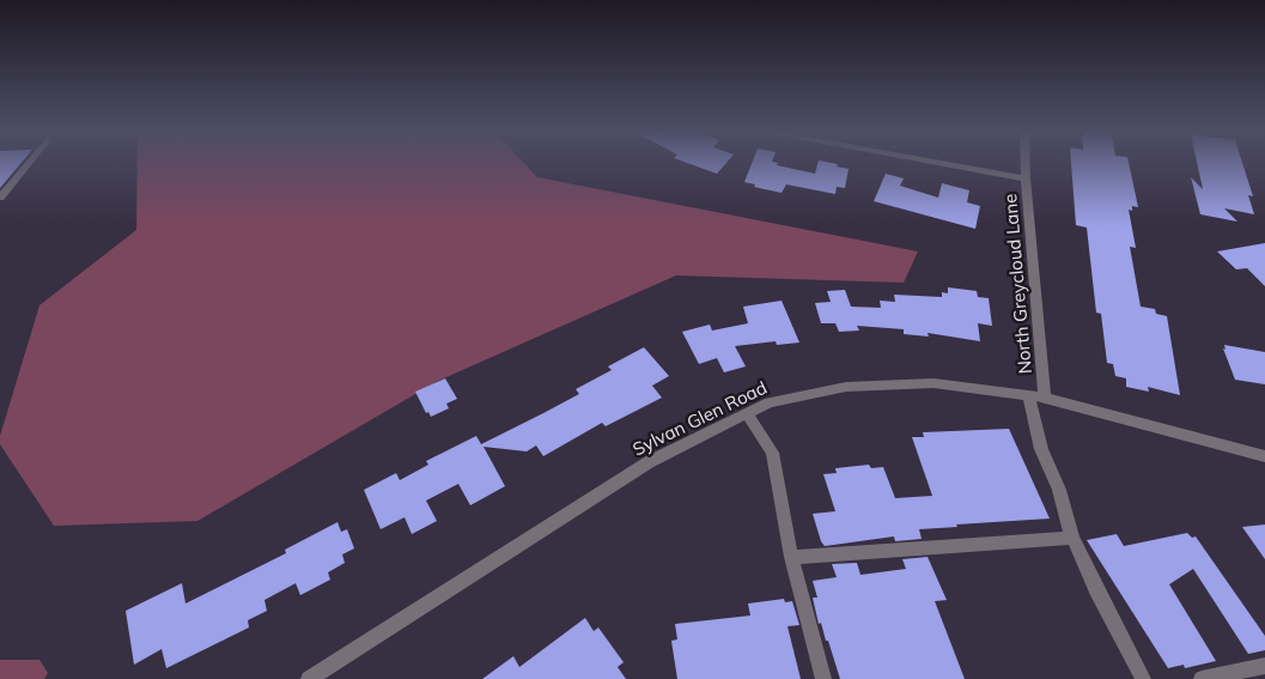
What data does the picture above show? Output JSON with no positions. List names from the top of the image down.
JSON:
{
  "streets": {
    "street": ["North Greycloud Lane", "Sylvan Glen Road"]
  },
  "crossings": [
    ["North Greycloud Lane", "Sylvan Glen Road"]
  ]
}
